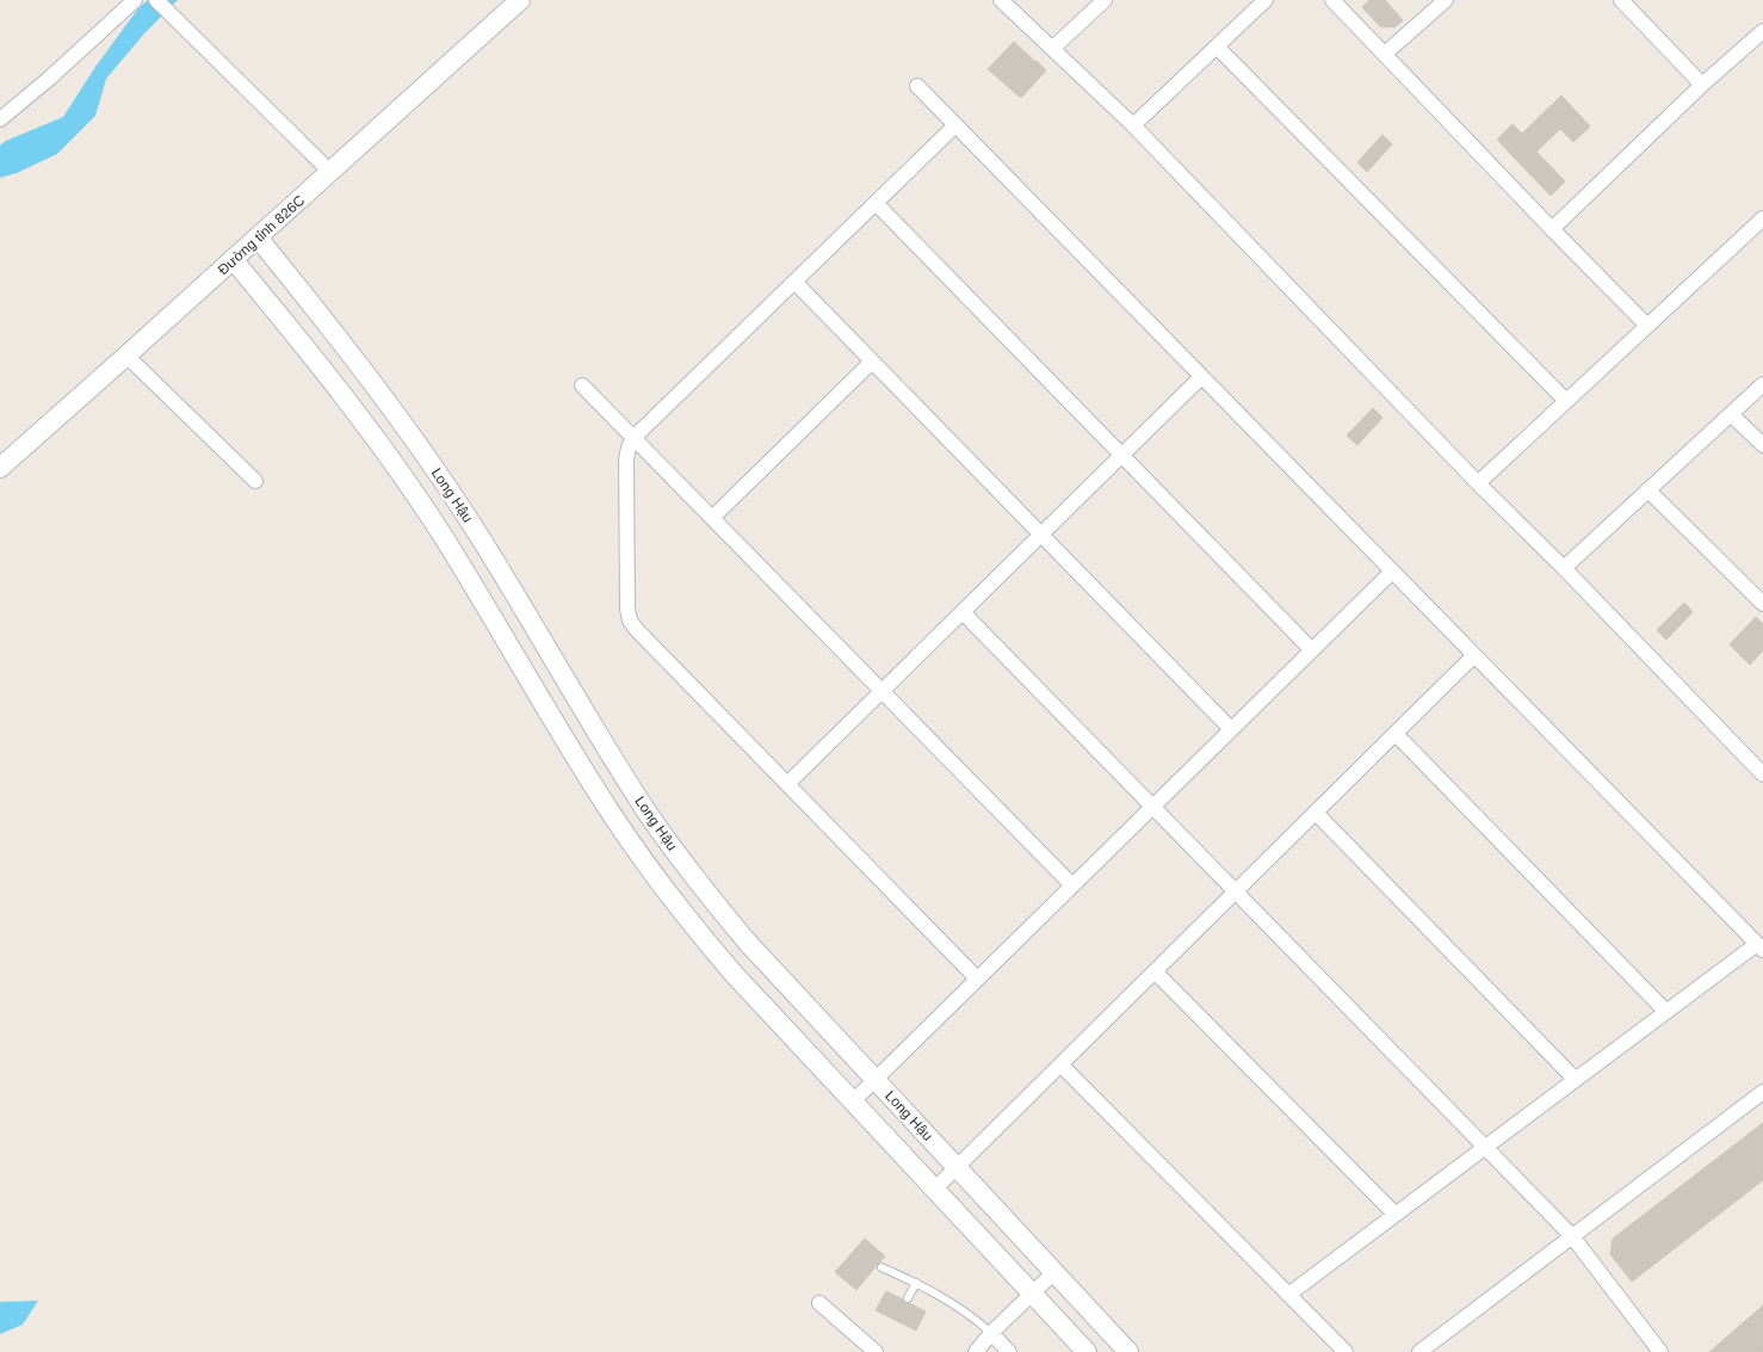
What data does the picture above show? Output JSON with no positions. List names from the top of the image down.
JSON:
{
  "streets": {
    "main road": ["Đường tỉnh 826C", "Long Hậu"]
  },
  "crossings": [
    ["Đường tỉnh 826C", "Long Hậu"]
  ]
}
